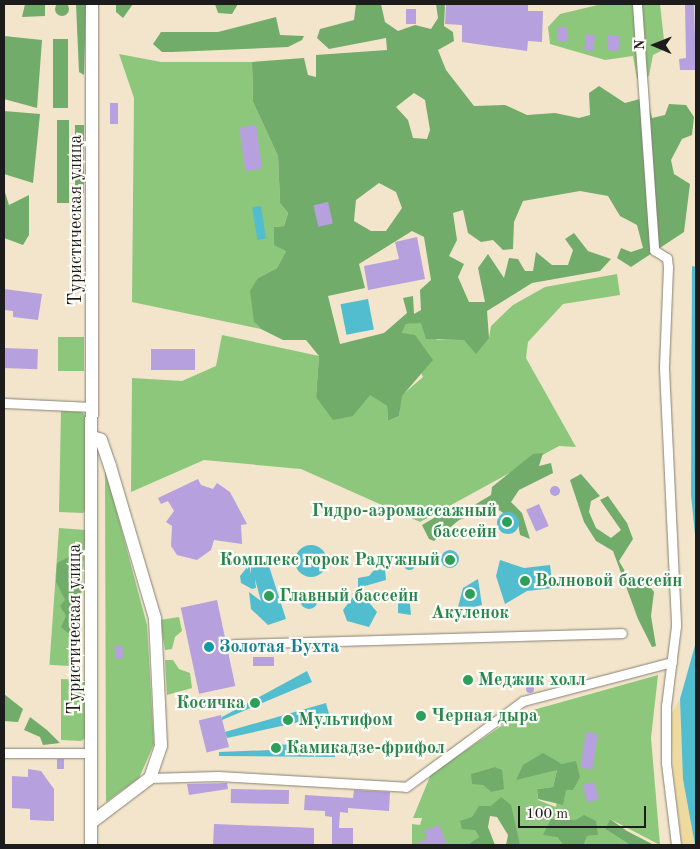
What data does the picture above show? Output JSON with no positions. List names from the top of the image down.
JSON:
{
  "streets": {
    "street": ["Туристическая улица"]
  },
  "places": [
    "Гидро-аэромассажный бассейн",
    "Комплекс горок Радужный",
    "Волновой бассейн",
    "Акуленок",
    "Главный бассейн",
    "Золотая Бухта",
    "Меджик холл",
    "Косичка",
    "Черная дыра",
    "Мультифом",
    "Камикадзе-фрифол"
  ],
  "scale_bar": "100 m",
  "north": "left"
}
